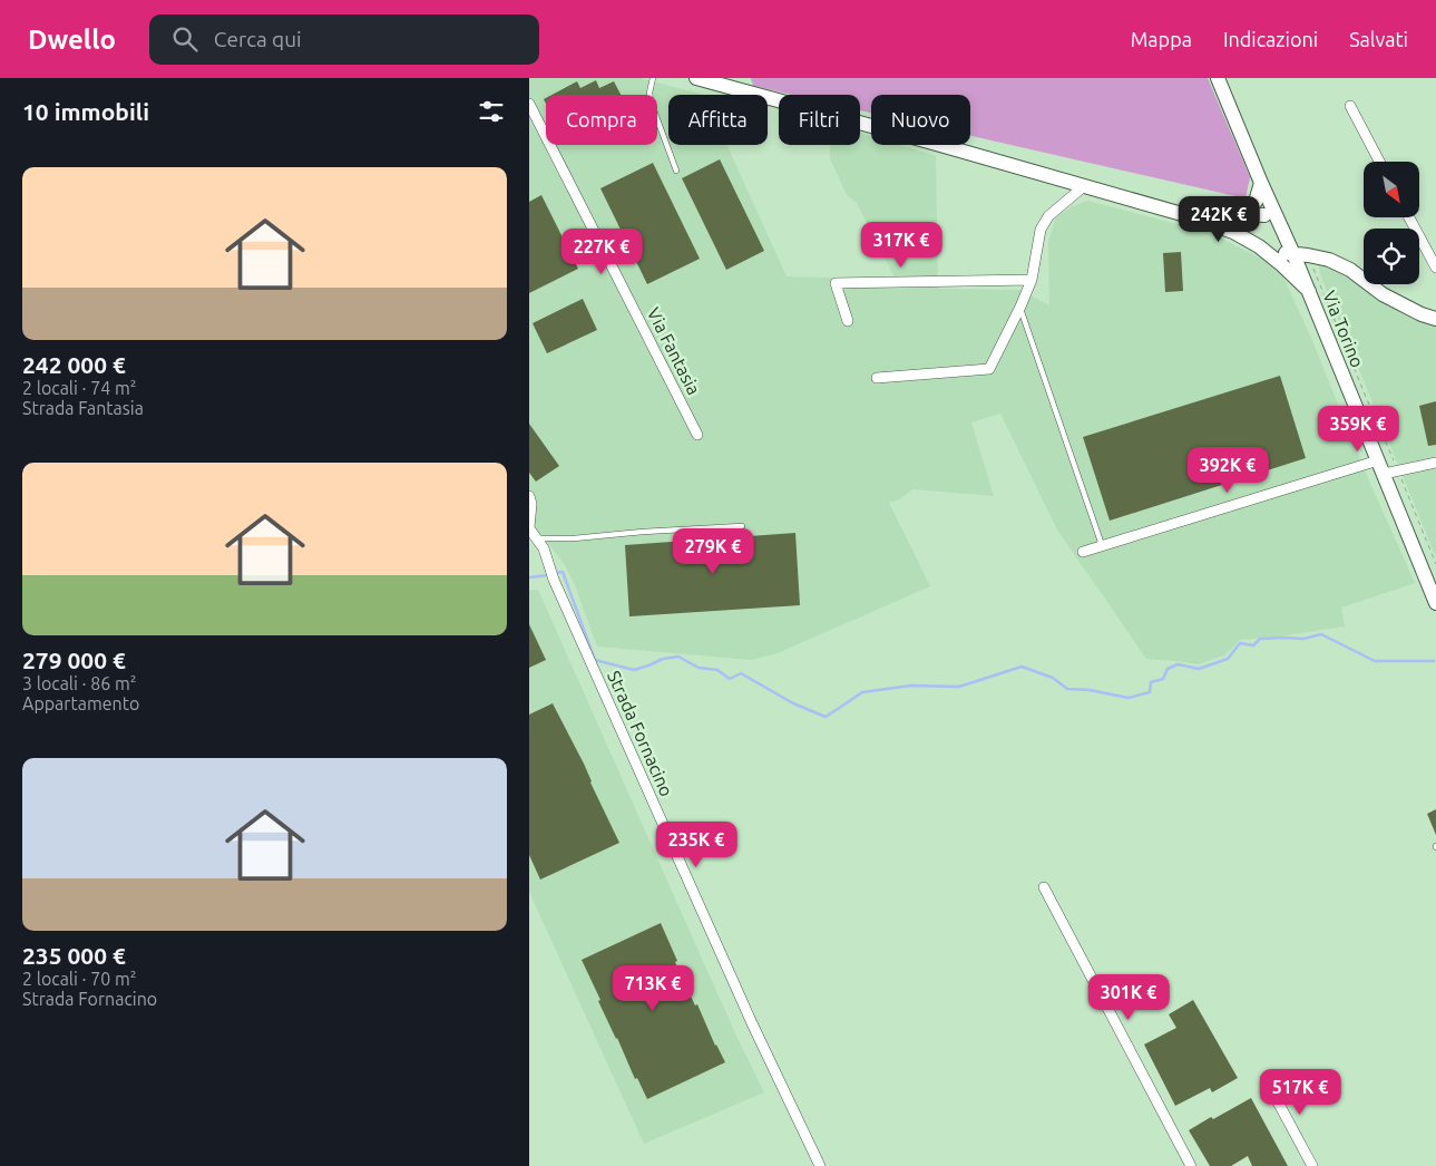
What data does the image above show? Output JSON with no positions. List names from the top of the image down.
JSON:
{
  "streets": {
    "street": ["Via Torino", "Via Fantasia", "Strada Fornacino"]
  },
  "north": "bottom right",
  "page": {
    "header": "Dwello",
    "search": "Cerca qui",
    "nav": ["Mappa", "Indicazioni", "Salvati"],
    "heading": "10 immobili",
    "chip": [
      "Compra",
      "Affitta",
      "Filtri",
      "Nuovo"
    ],
    "list": [
      {
        "name": "242 000 €",
        "note": "2 locali · 74 m² · Strada Fantasia"
      },
      {
        "name": "279 000 €",
        "note": "3 locali · 86 m² · Appartamento"
      },
      {
        "name": "235 000 €",
        "note": "2 locali · 70 m² · Strada Fornacino"
      }
    ],
    "price": [
      "242K €",
      "317K €",
      "227K €",
      "359K €",
      "392K €",
      "279K €",
      "235K €",
      "713K €",
      "301K €",
      "517K €"
    ]
  }
}
